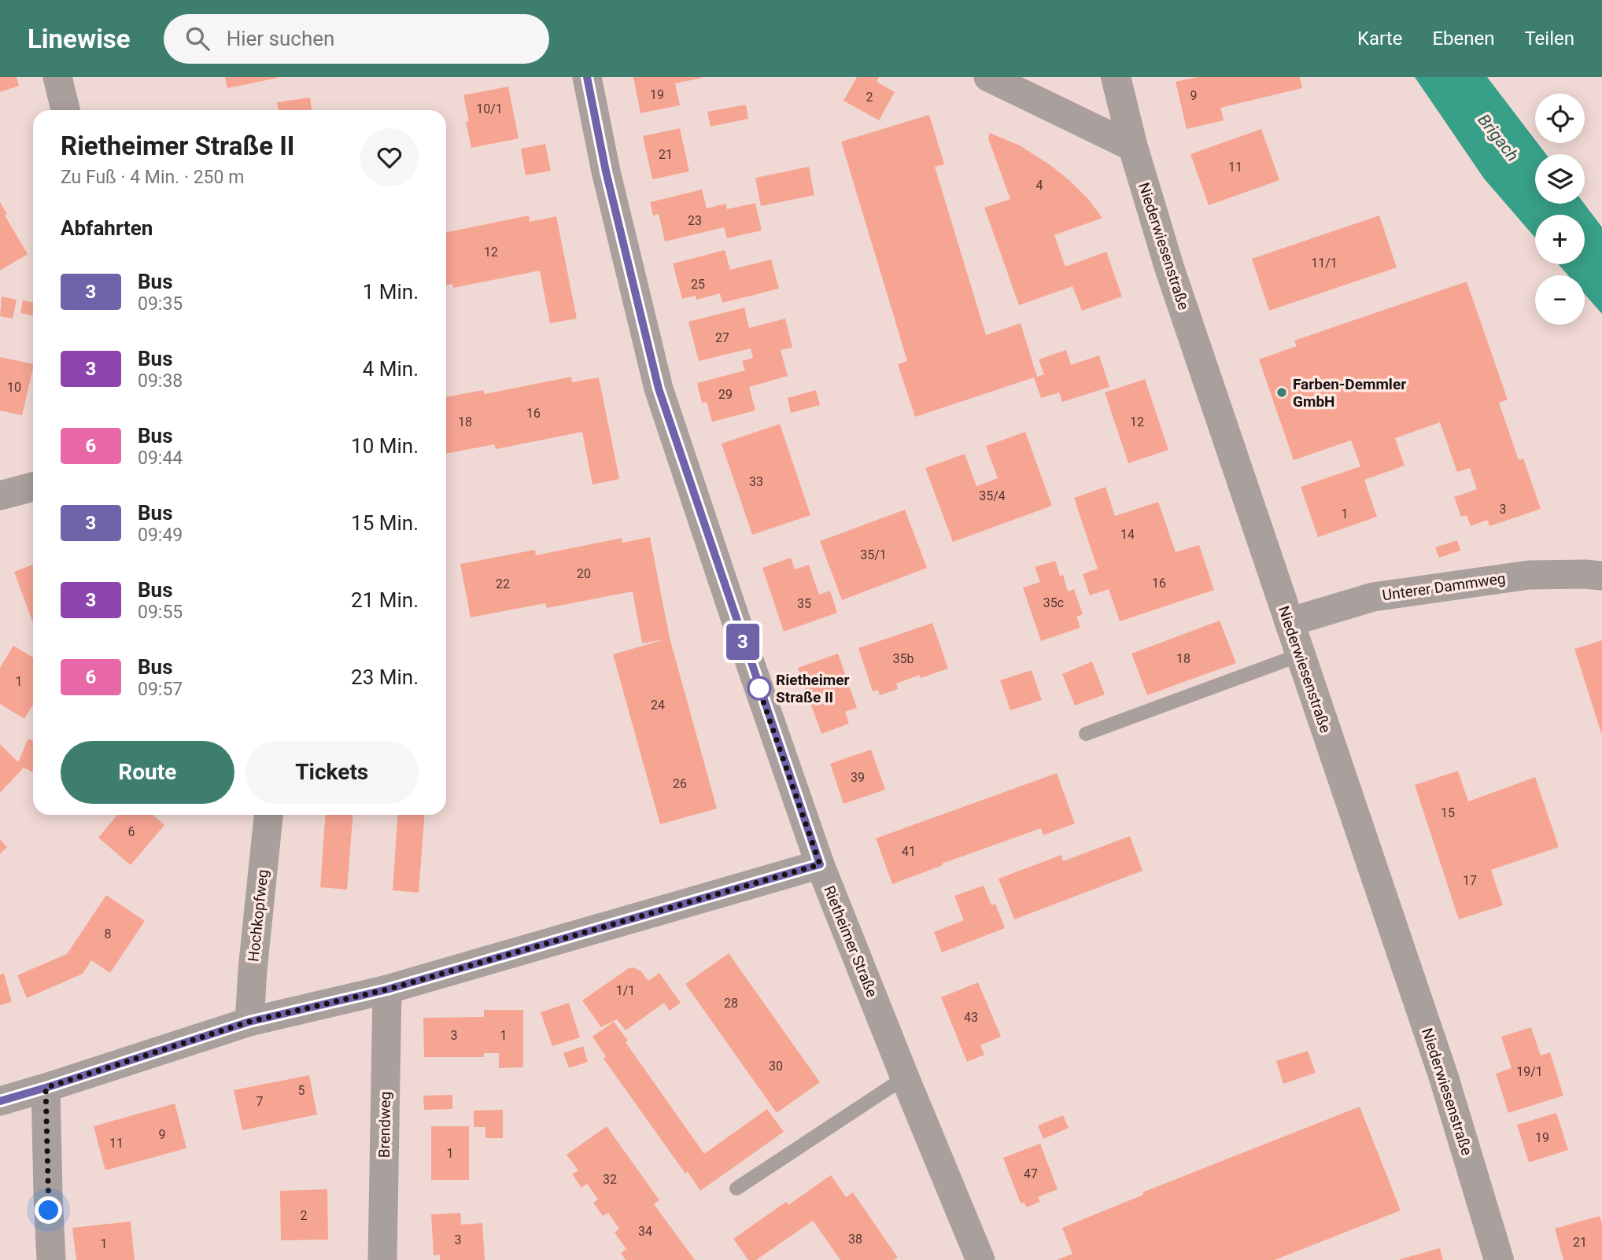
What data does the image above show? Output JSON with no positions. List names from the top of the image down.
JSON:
{
  "streets": {
    "street": [
      "Niederwiesenstraße",
      "Unterer Dammweg",
      "Hochkopfweg",
      "Rietheimer Straße",
      "Brendweg"
    ]
  },
  "crossings": [
    ["Niederwiesenstraße", "Unterer Dammweg"]
  ],
  "water": ["Brigach"],
  "places": ["Farben-Demmler GmbH", "Rietheimer Straße II"],
  "lines": ["bus line 3"],
  "house_numbers": [
    "19",
    "9",
    "2",
    "10/1",
    "21",
    "11",
    "4",
    "23",
    "12",
    "11/1",
    "25",
    "27",
    "10",
    "29",
    "16",
    "18",
    "12",
    "33",
    "35/4",
    "3",
    "1",
    "14",
    "35/1",
    "20",
    "16",
    "22",
    "35c",
    "35",
    "35b",
    "18",
    "1",
    "24",
    "39",
    "26",
    "15",
    "6",
    "41",
    "17",
    "8",
    "1/1",
    "28",
    "43",
    "3",
    "1",
    "30",
    "19/1",
    "5",
    "7",
    "9",
    "19",
    "11",
    "1",
    "47",
    "32",
    "2",
    "34",
    "38",
    "3",
    "21",
    "1"
  ],
  "page": {
    "header": "Linewise",
    "search": "Hier suchen",
    "nav": ["Karte", "Ebenen", "Teilen"],
    "on_map": "3",
    "map_buttons": ["+", "−"],
    "heading": [
      ["Rietheimer Straße II", "Zu Fuß · 4 Min. · 250 m"],
      "Abfahrten"
    ],
    "list": [
      {
        "mark": "3",
        "name": "Bus",
        "note": "09:35",
        "value": "1 Min."
      },
      {
        "mark": "3",
        "name": "Bus",
        "note": "09:38",
        "value": "4 Min."
      },
      {
        "mark": "6",
        "name": "Bus",
        "note": "09:44",
        "value": "10 Min."
      },
      {
        "mark": "3",
        "name": "Bus",
        "note": "09:49",
        "value": "15 Min."
      },
      {
        "mark": "3",
        "name": "Bus",
        "note": "09:55",
        "value": "21 Min."
      },
      {
        "mark": "6",
        "name": "Bus",
        "note": "09:57",
        "value": "23 Min."
      }
    ],
    "buttons": ["Route", "Tickets"]
  }
}
